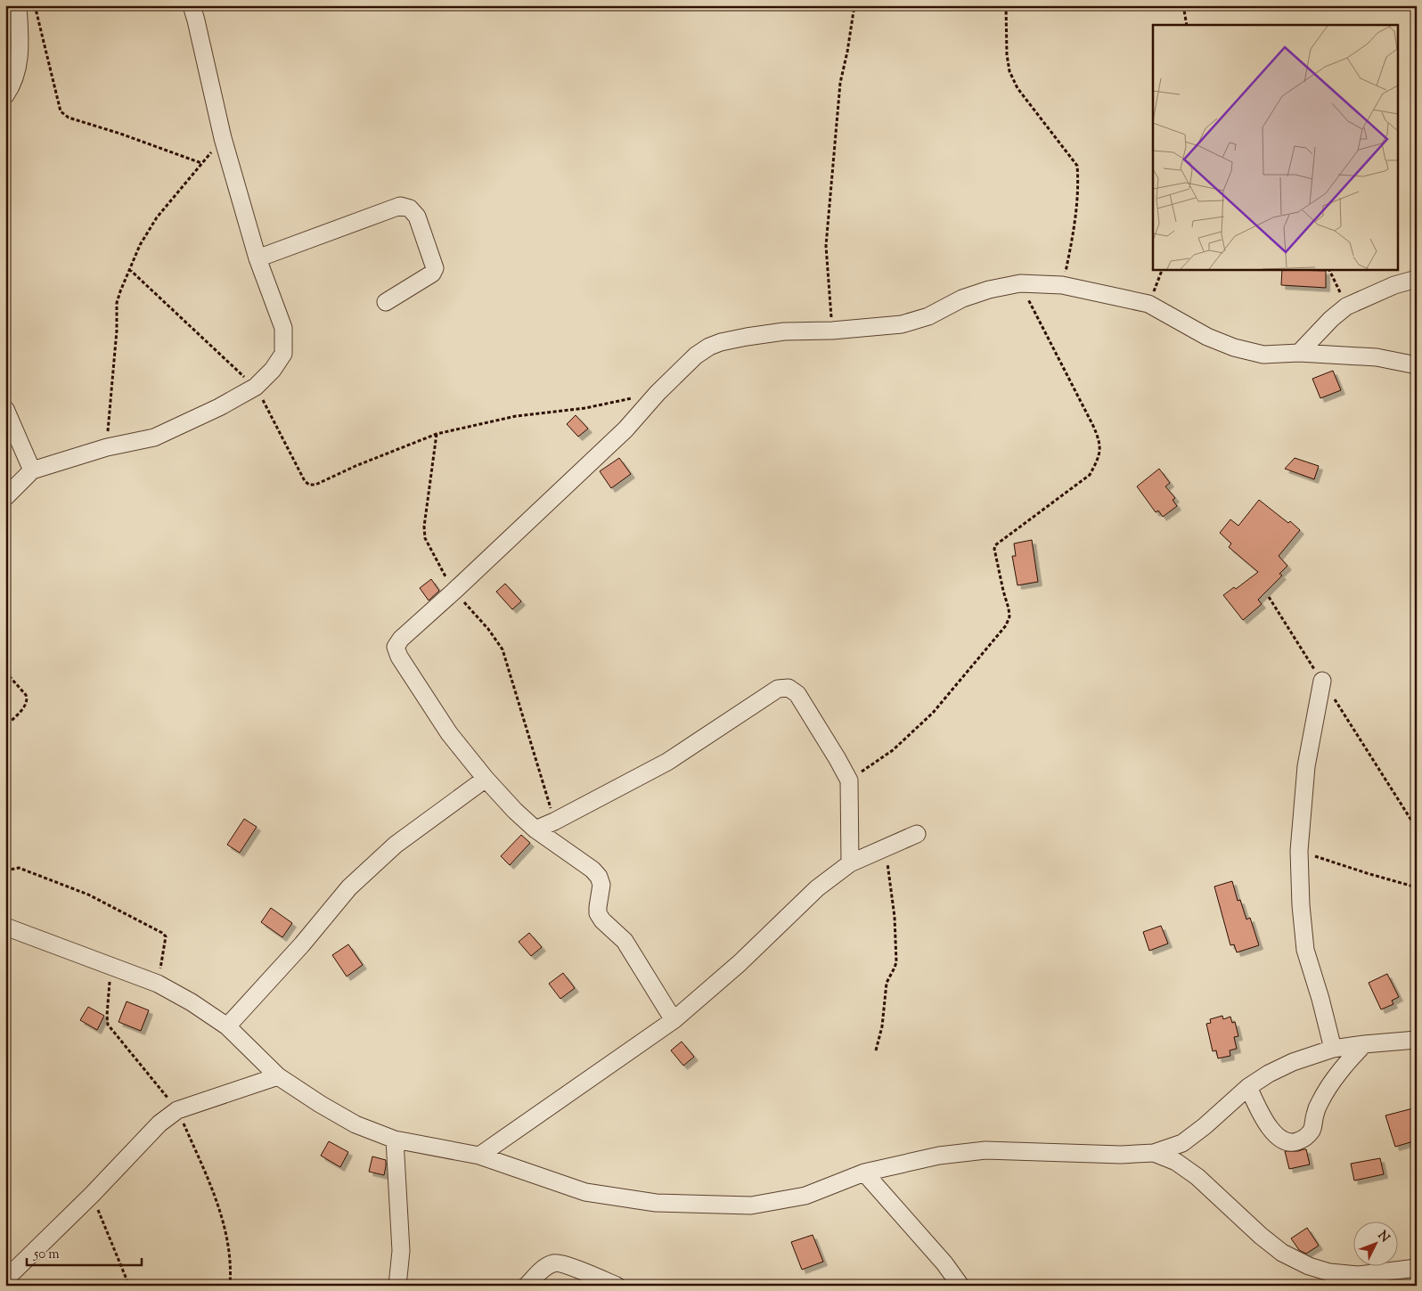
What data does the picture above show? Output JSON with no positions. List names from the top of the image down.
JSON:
{
  "scale_bar": "50 m",
  "north": "top right"
}
